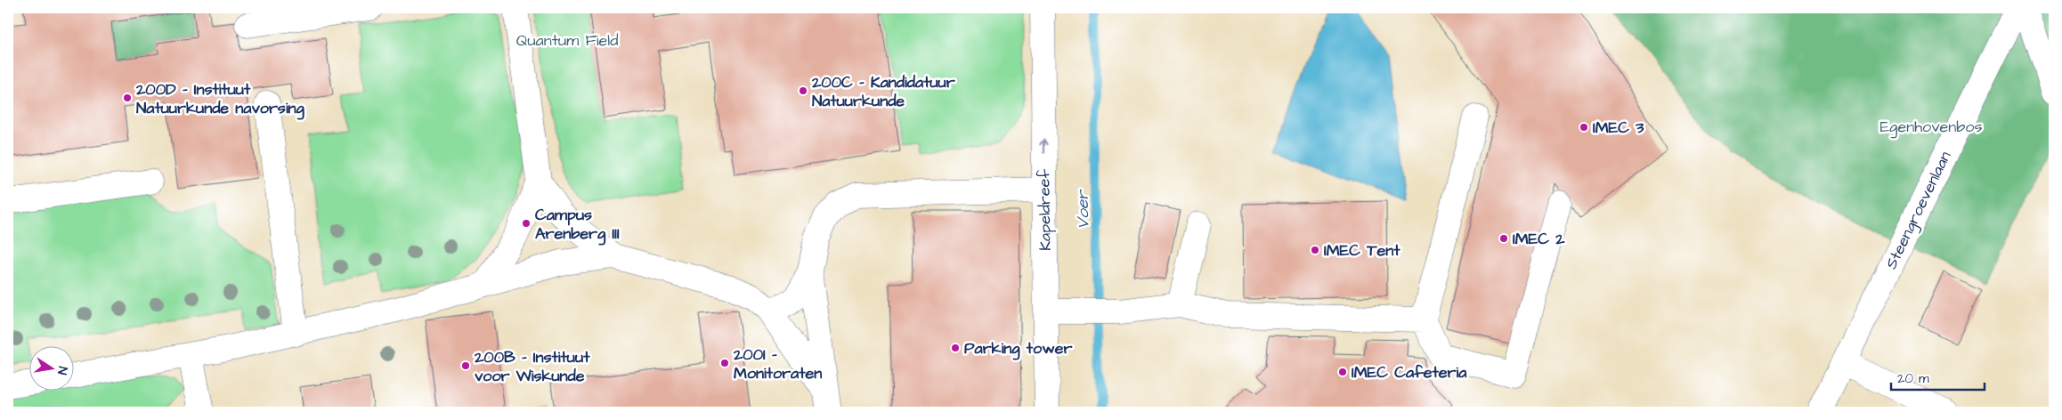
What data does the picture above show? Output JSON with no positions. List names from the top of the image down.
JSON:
{
  "streets": {
    "street": ["Kapeldreef", "Steengroevenlaan"]
  },
  "one_way": ["Kapeldreef"],
  "water": ["Voer"],
  "parks": ["Quantum Field", "Egenhovenbos"],
  "places": [
    "200C - Kandidatuur Natuurkunde",
    "200D - Instituut Natuurkunde navorsing",
    "IMEC 3",
    "Campus Arenberg III",
    "IMEC 2",
    "IMEC Tent",
    "Parking tower",
    "200I - Monitoraten",
    "200B - Instituut voor Wiskunde",
    "IMEC Cafeteria"
  ],
  "scale_bar": "20 m",
  "north": "right"
}
